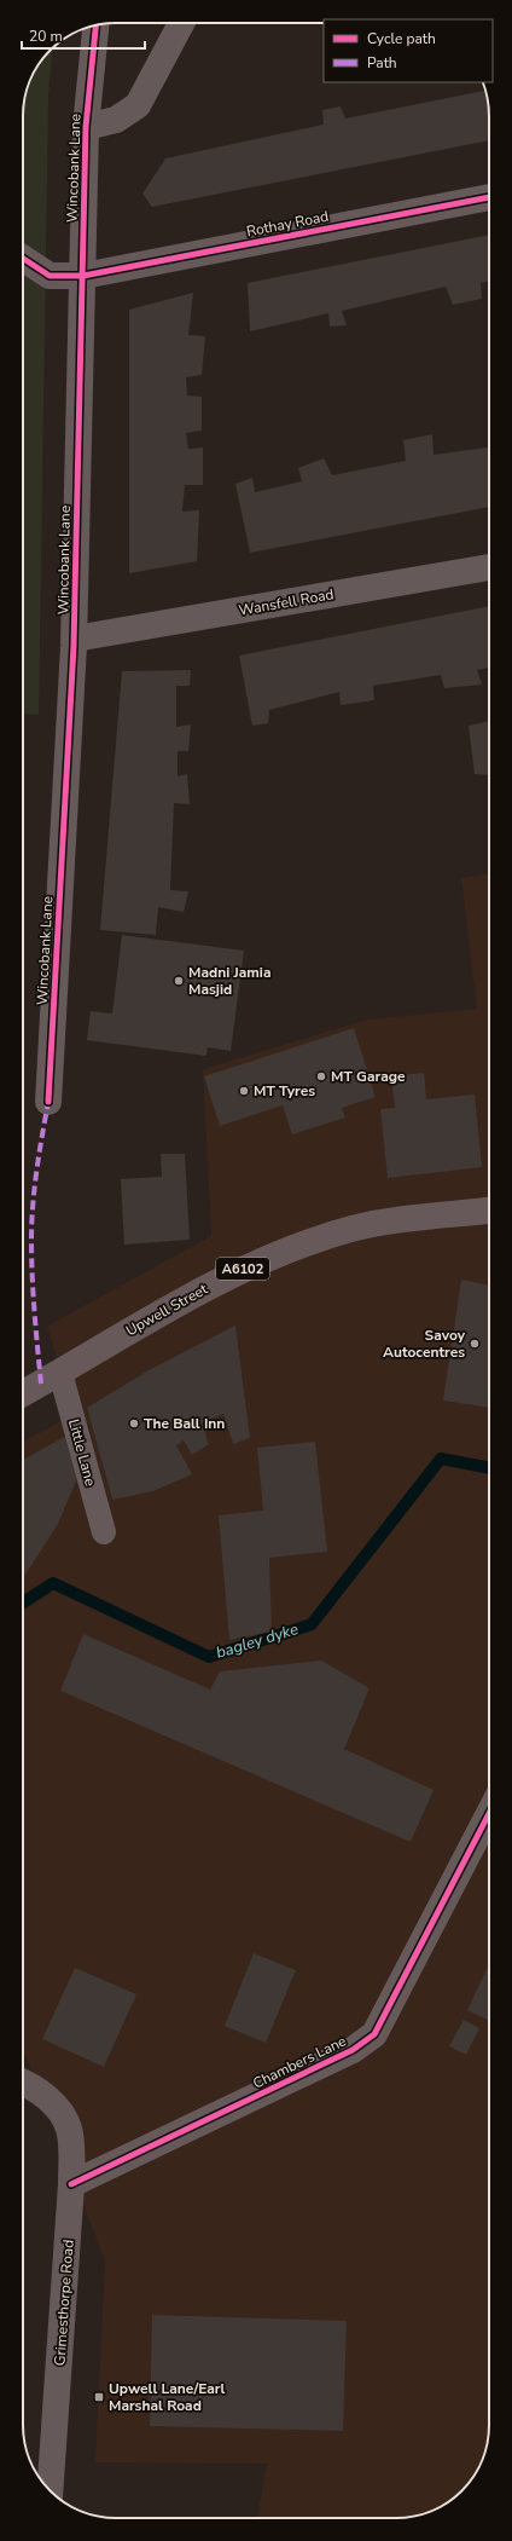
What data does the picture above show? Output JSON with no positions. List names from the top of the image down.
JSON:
{
  "streets": {
    "main road": ["A6102", "Upwell Street"],
    "street": [
      "Wincobank Lane",
      "Rothay Road",
      "Wansfell Road",
      "Chambers Lane",
      "Grimesthorpe Road"
    ],
    "lane": ["Little Lane"]
  },
  "crossings": [
    ["Wincobank Lane", "Rothay Road"],
    ["Wincobank Lane", "Wansfell Road"],
    ["Upwell Street", "Little Lane"],
    ["Chambers Lane", "Grimesthorpe Road"]
  ],
  "water": ["bagley dyke"],
  "places": {
    "other": [
      "Madni Jamia Masjid",
      "MT Garage",
      "MT Tyres",
      "Savoy Autocentres",
      "The Ball Inn"
    ],
    "transit": ["Upwell Lane/Earl Marshal Road"]
  },
  "legend": ["Cycle path", "Path"],
  "scale_bar": "20 m"
}
